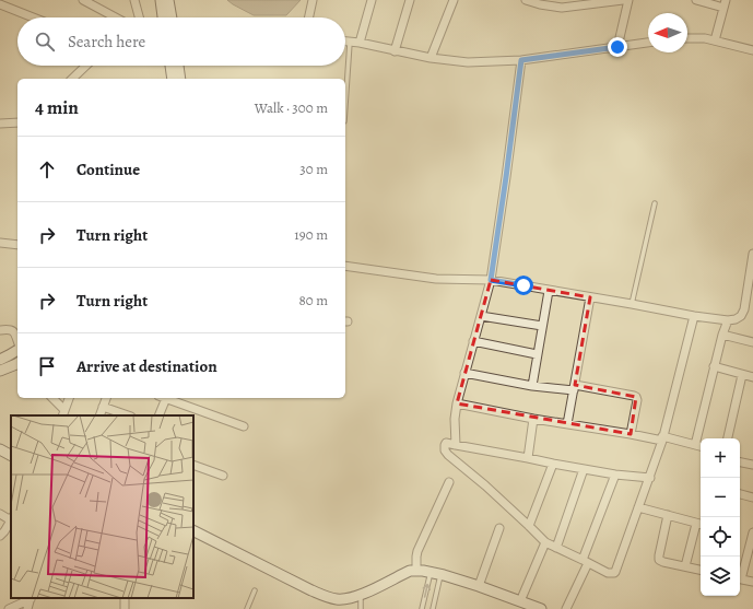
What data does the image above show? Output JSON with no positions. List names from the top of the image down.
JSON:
{
  "north": "left",
  "page": {
    "search": "Search here",
    "heading": ["4 min", "Walk · 300 m"],
    "list": [
      ["Continue", "30 m"],
      ["Turn right", "190 m"],
      ["Turn right", "80 m"],
      "Arrive at destination"
    ],
    "map_buttons": ["+", "−"]
  }
}
